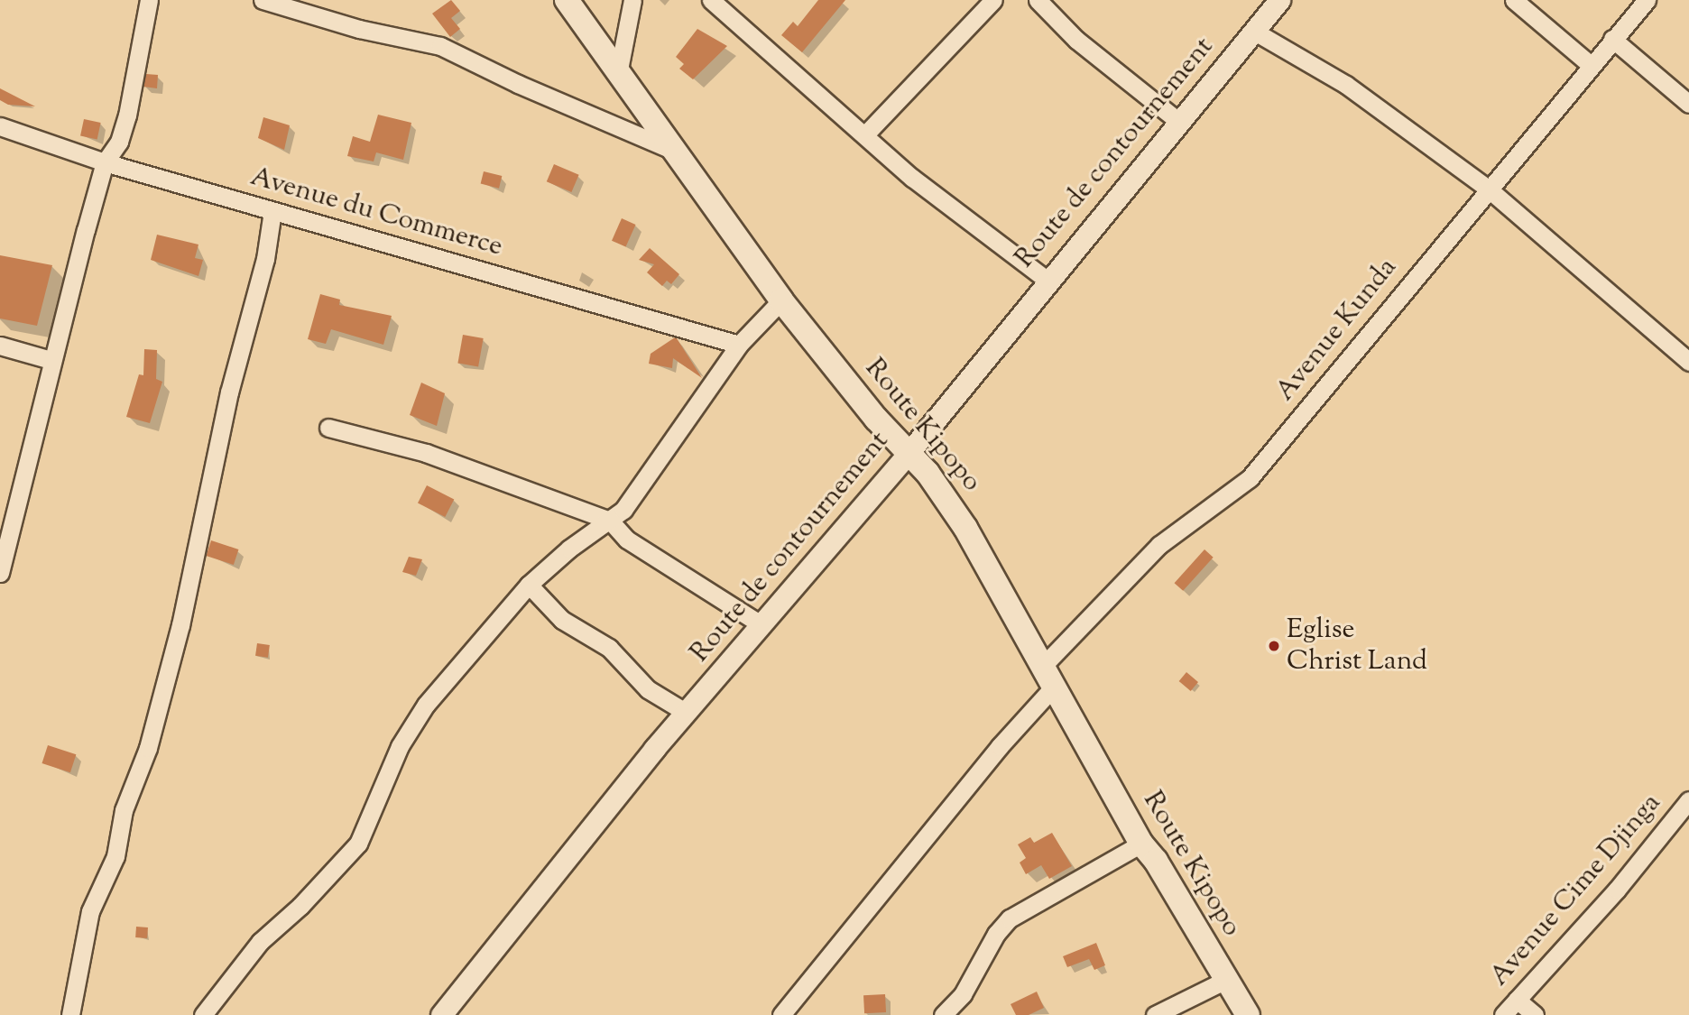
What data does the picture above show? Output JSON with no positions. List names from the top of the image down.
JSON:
{
  "streets": {
    "main road": ["Route Kipopo"],
    "street": [
      "Route de contournement",
      "Avenue du Commerce",
      "Avenue Kunda",
      "Avenue Cime Djinga"
    ]
  },
  "crossings": [
    ["Route de contournement", "Route Kipopo"],
    ["Avenue Kunda", "Route Kipopo"]
  ],
  "places": ["Eglise Christ Land"]
}
